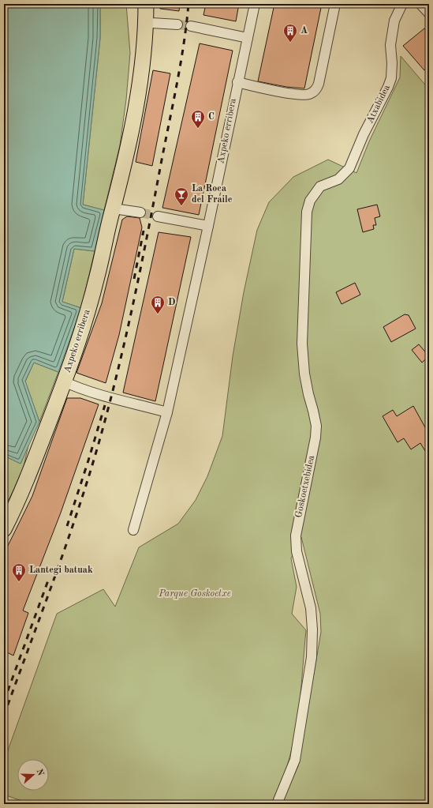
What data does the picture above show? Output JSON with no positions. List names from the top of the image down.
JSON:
{
  "streets": {
    "main road": ["Axpeko erribera"],
    "street": ["Atxabidea", "Goskoetxebidea"]
  },
  "crossings": [
    ["Atxabidea", "Goskoetxebidea"]
  ],
  "parks": ["Parque Goskoetxe"],
  "places": {
    "building": [
      "A",
      "C",
      "D",
      "Lantegi batuak"
    ],
    "bar": ["La Roca del Fraile"]
  },
  "north": "right"
}
